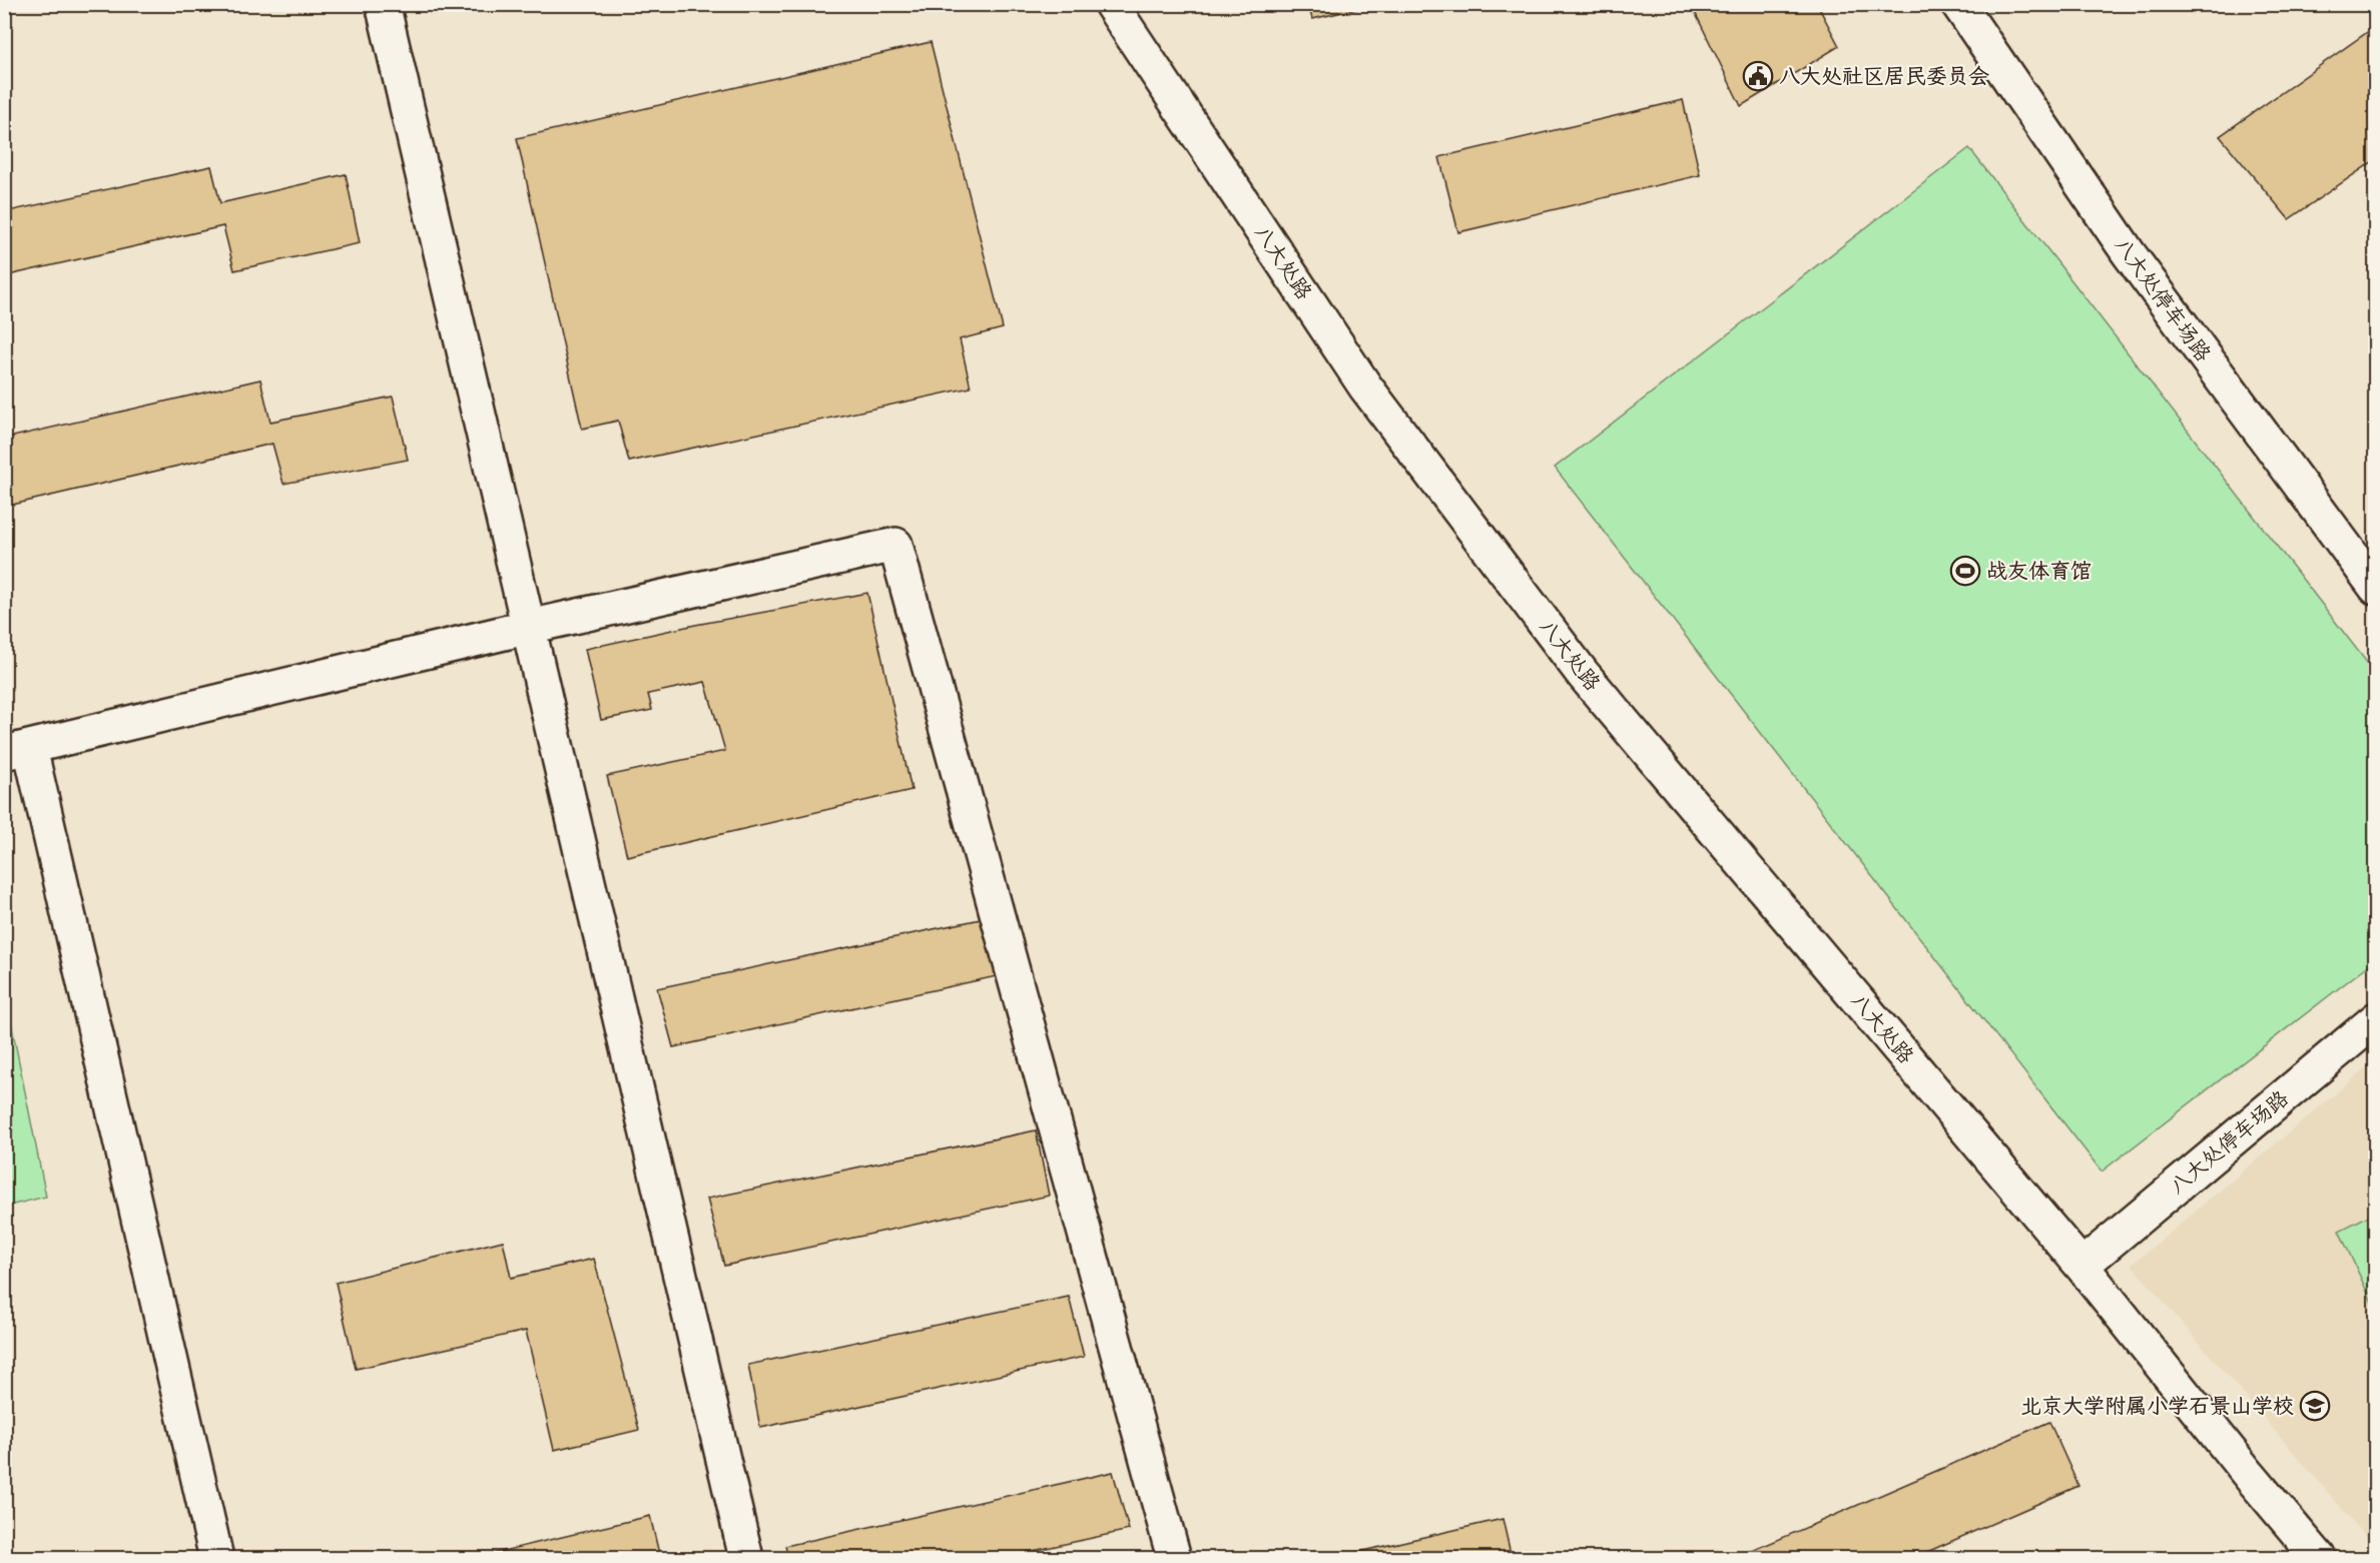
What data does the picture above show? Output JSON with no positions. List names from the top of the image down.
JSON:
{
  "streets": {
    "street": ["八大处路", "八大处停车场路"]
  },
  "crossings": [
    ["八大处路", "八大处停车场路"]
  ],
  "places": {
    "public building": ["八大处社区居民委员会"],
    "sports": ["战友体育馆"],
    "school or university": ["北京大学附属小学石景山学校"]
  }
}
